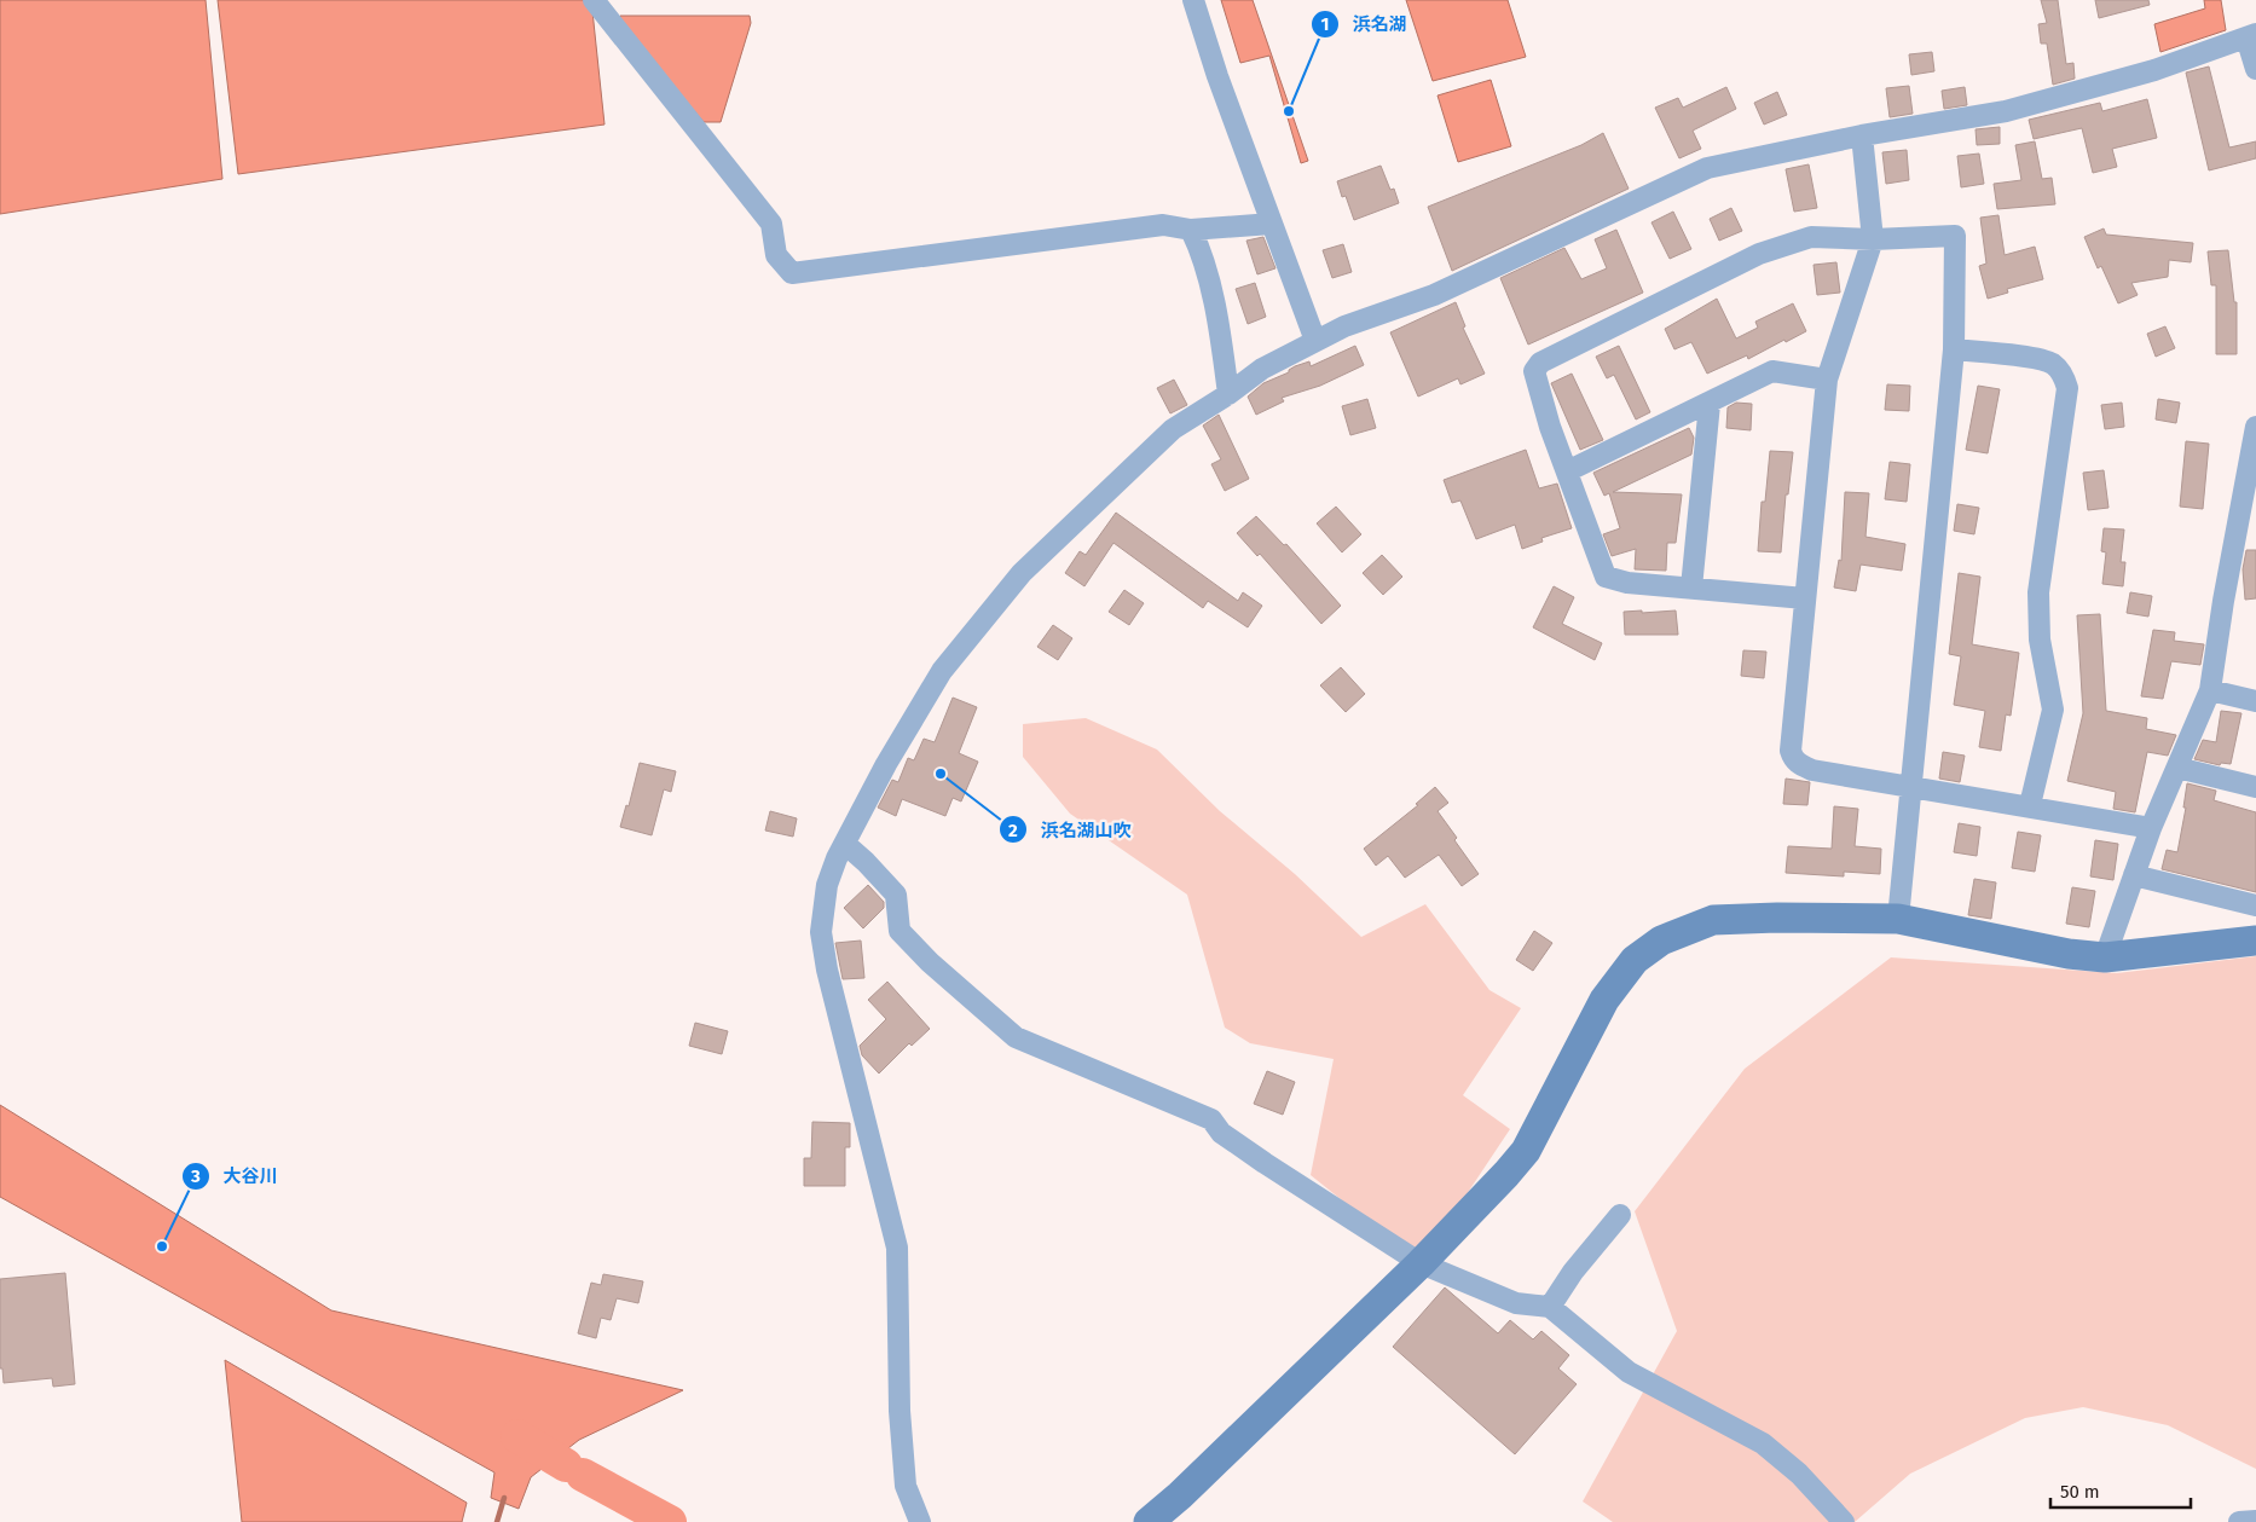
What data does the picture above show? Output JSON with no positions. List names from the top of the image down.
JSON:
{
  "places": ["浜名湖", "浜名湖山吹", "大谷川"],
  "scale_bar": "50 m"
}
